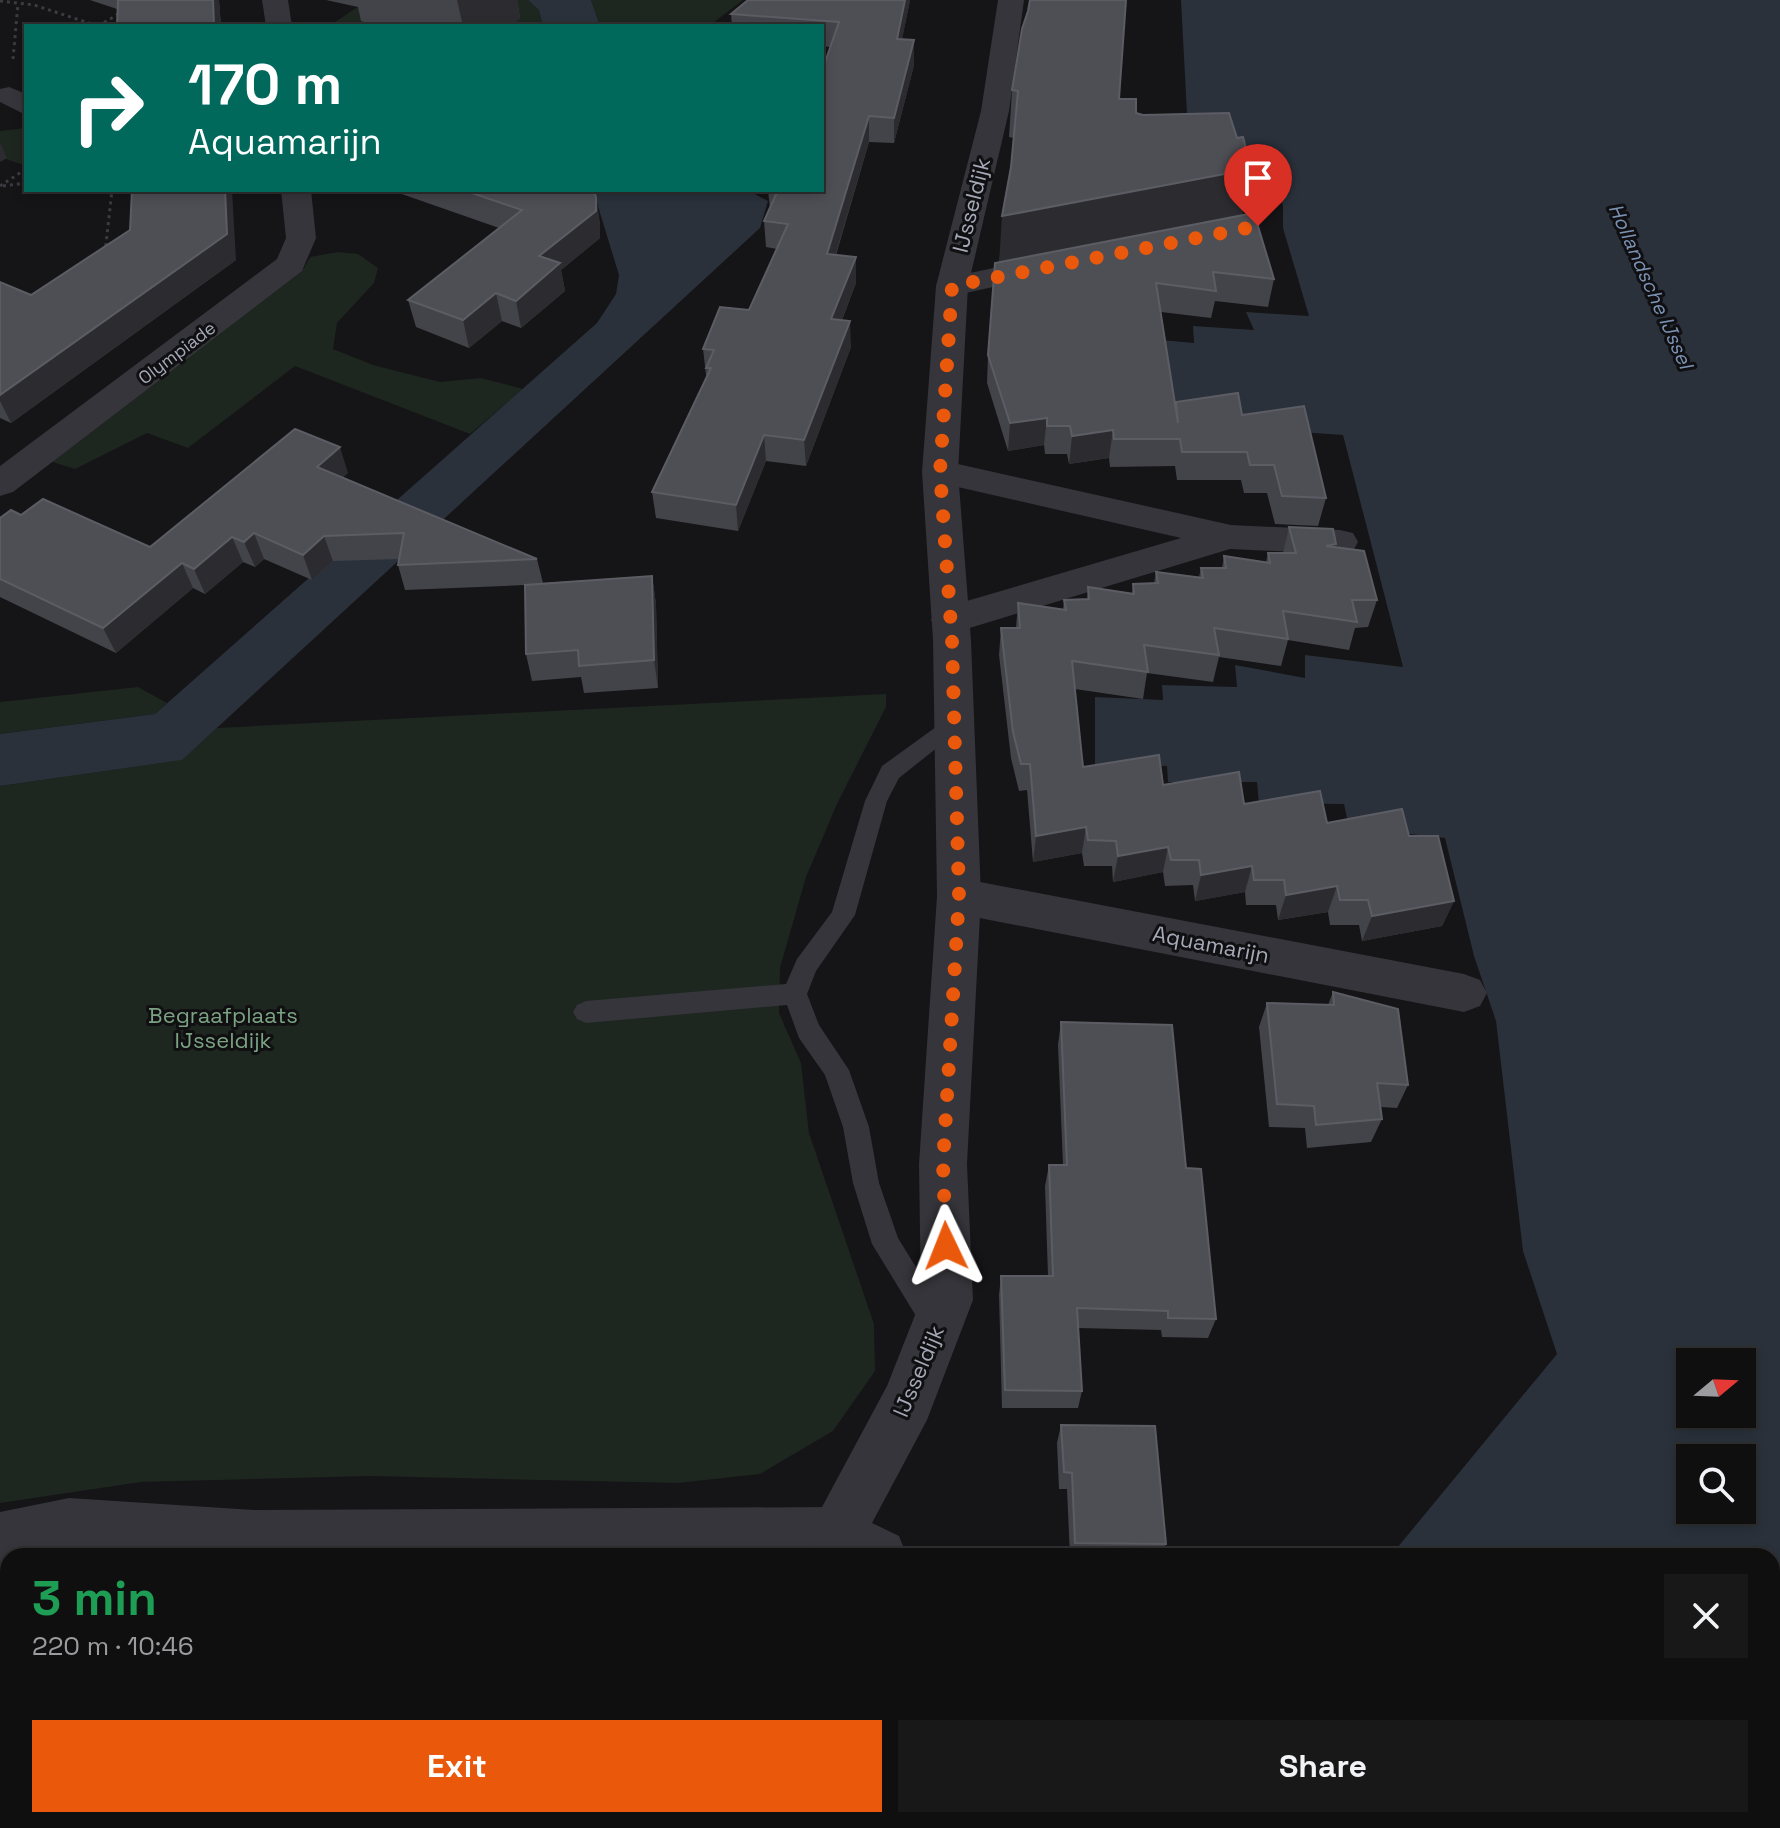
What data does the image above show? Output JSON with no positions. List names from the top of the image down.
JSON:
{
  "streets": {
    "street": ["IJsseldijk", "Olympiade", "Aquamarijn"]
  },
  "crossings": [
    ["IJsseldijk", "Aquamarijn"]
  ],
  "water": ["Hollandsche IJssel"],
  "parks": ["Begraafplaats IJsseldijk"],
  "north": "right",
  "page": {
    "turn": ["170 m", "Aquamarijn"],
    "heading": ["3 min", "220 m · 10:46"],
    "buttons": ["Exit", "Share"]
  }
}
